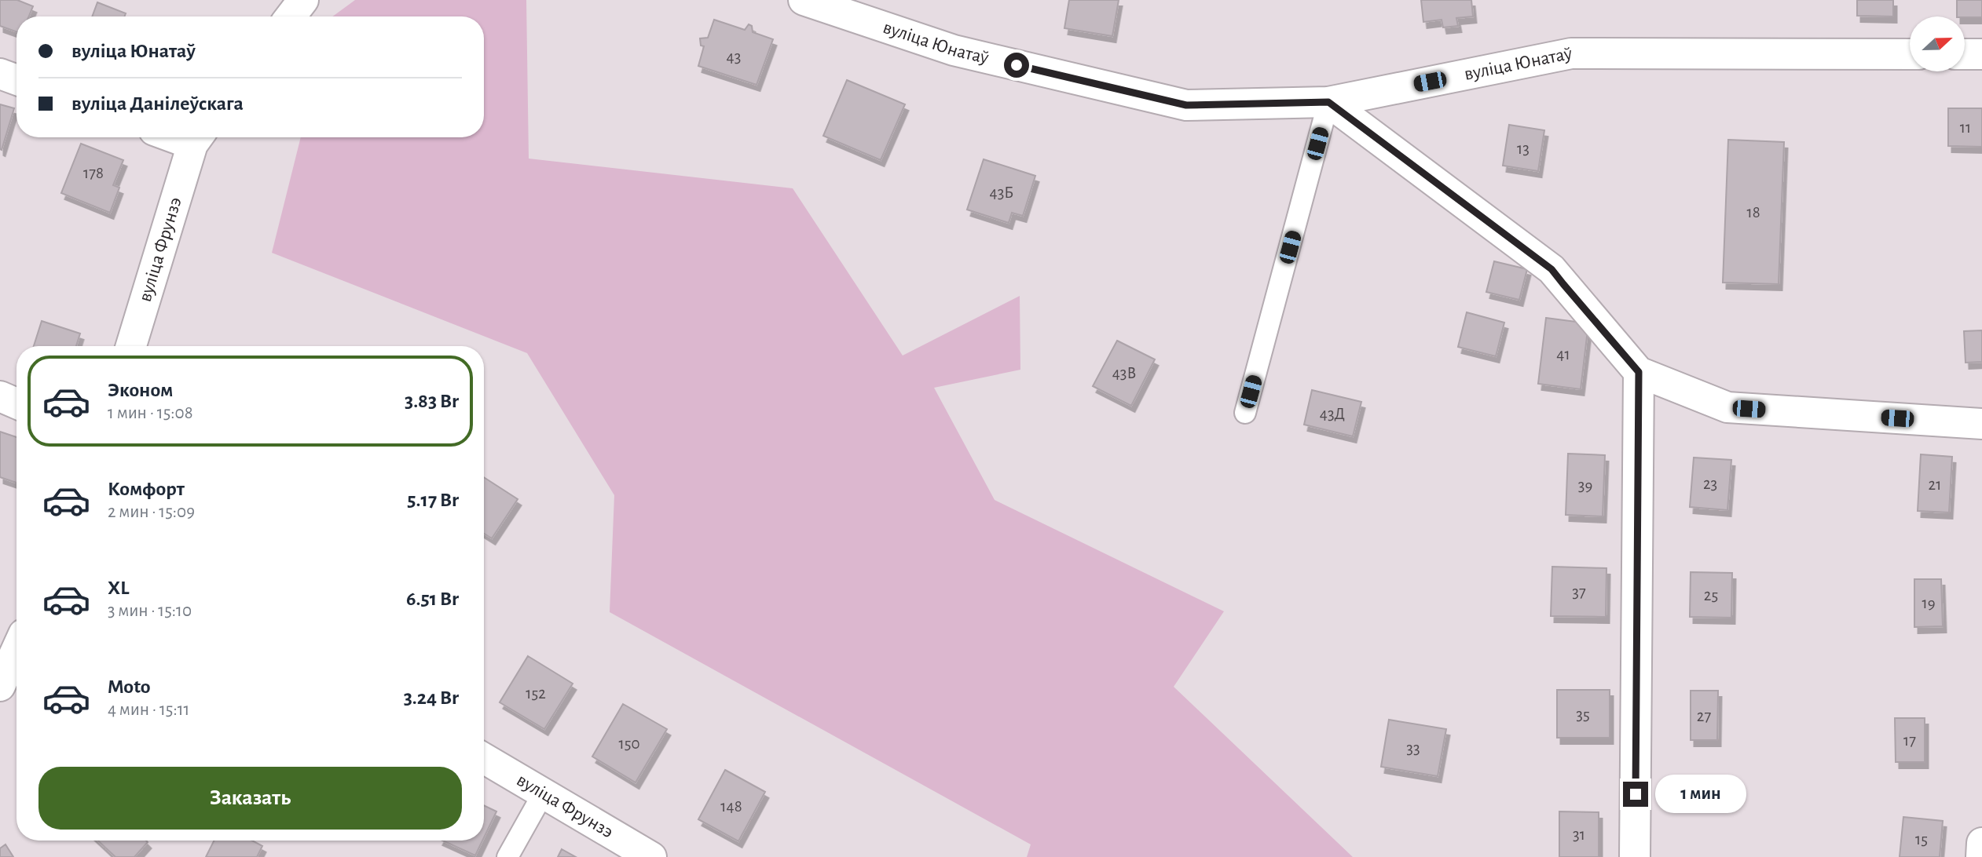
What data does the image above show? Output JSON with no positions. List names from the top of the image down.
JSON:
{
  "streets": {
    "street": ["вуліца Юнатаў", "вуліца Фрунзэ"]
  },
  "house_numbers": [
    "43",
    "11",
    "13",
    "178",
    "43Б",
    "18",
    "41",
    "43В",
    "43Д",
    "23",
    "21",
    "39",
    "37",
    "25",
    "19",
    "152",
    "35",
    "27",
    "17",
    "150",
    "33",
    "148",
    "31",
    "15"
  ],
  "north": "right",
  "page": {
    "banner": ["вуліца Юнатаў", "вуліца Данілеўскага"],
    "list": [
      {
        "name": "Эконом",
        "note": "1 мин · 15:08",
        "value": "3.83 Br"
      },
      {
        "name": "Комфорт",
        "note": "2 мин · 15:09",
        "value": "5.17 Br"
      },
      {
        "name": "XL",
        "note": "3 мин · 15:10",
        "value": "6.51 Br"
      },
      {
        "name": "Moto",
        "note": "4 мин · 15:11",
        "value": "3.24 Br"
      }
    ],
    "buttons": "Заказать",
    "bubble": "1 мин"
  }
}
